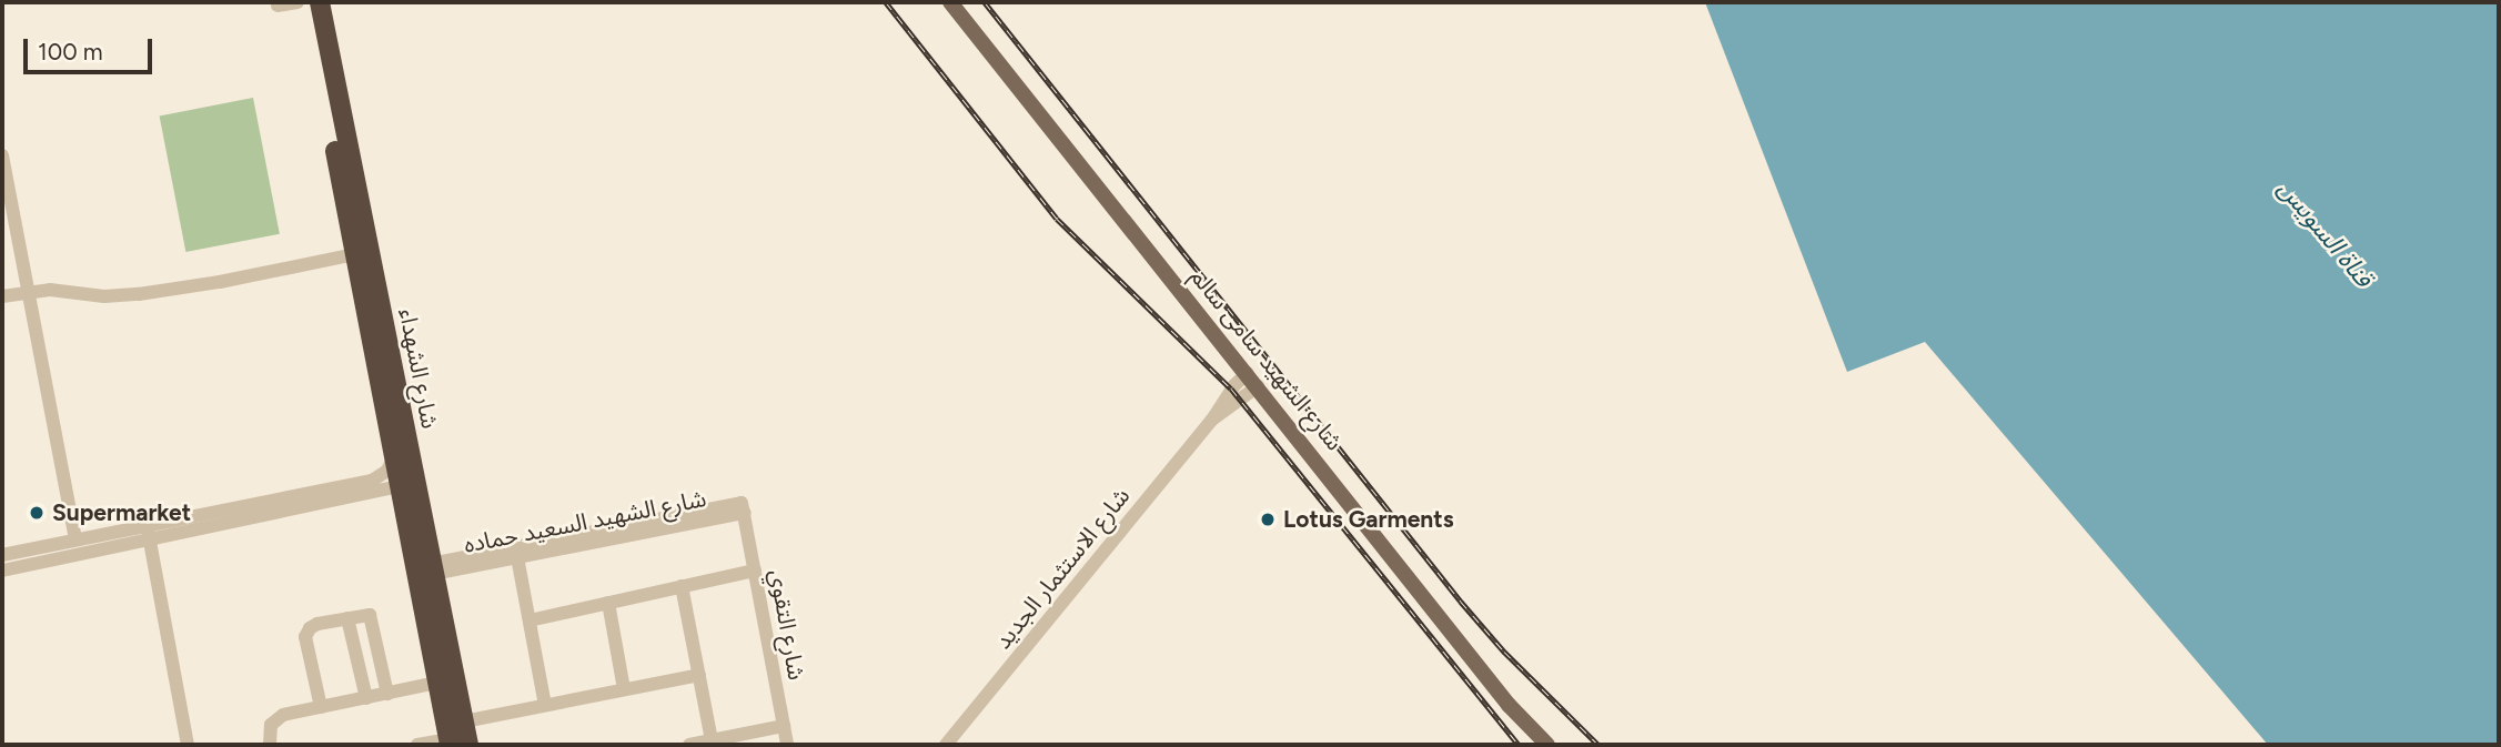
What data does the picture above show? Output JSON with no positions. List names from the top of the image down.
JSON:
{
  "streets": {
    "highway": ["شارع الشهداء"],
    "main road": ["شارع الشهيد سامى سالم"],
    "street": ["شارع الشهيد السعيد حماده", "شارع الاستثمار الجديد", "شارع التقوي"]
  },
  "crossings": [
    ["شارع الشهيد سامى سالم", "شارع الاستثمار الجديد"],
    ["شارع الشهداء", "شارع الشهيد السعيد حماده"],
    ["شارع الشهيد السعيد حماده", "شارع التقوي"]
  ],
  "water": ["قناة السويس"],
  "places": ["Supermarket", "Lotus Garments"],
  "scale_bar": "100 m"
}
